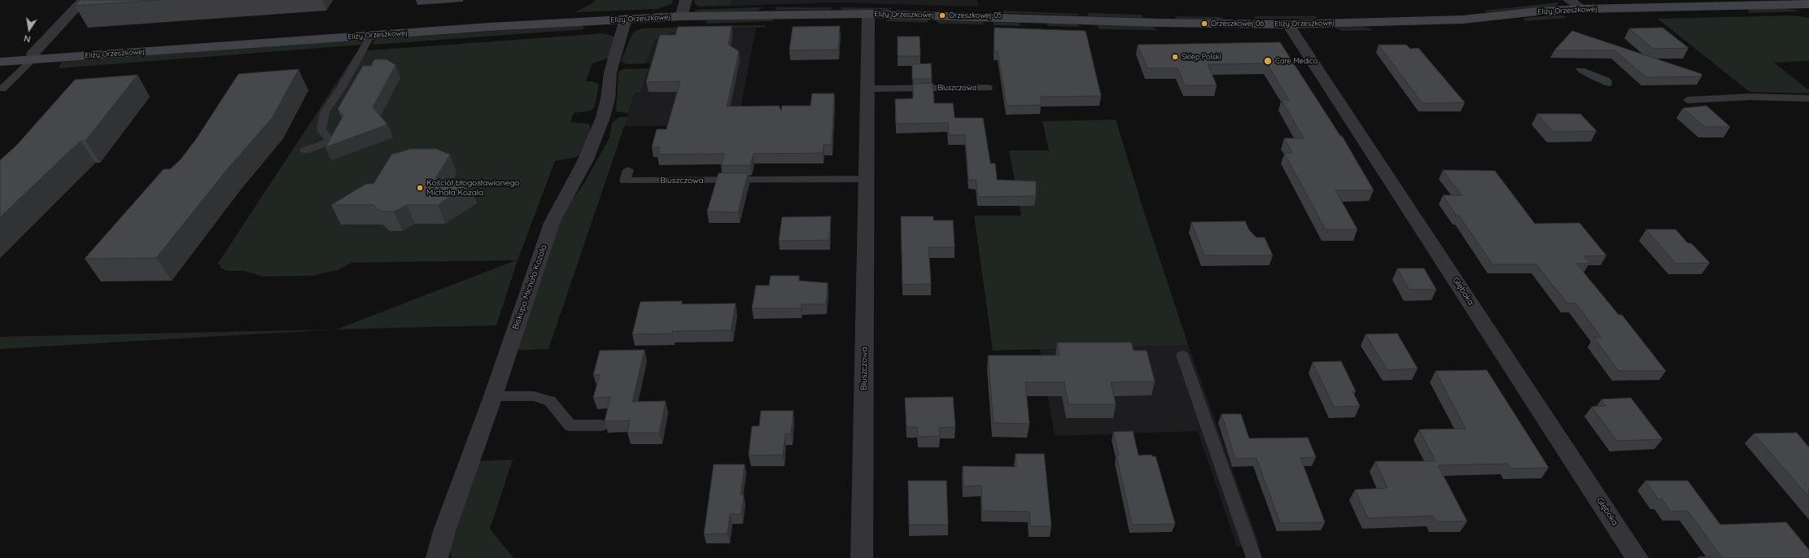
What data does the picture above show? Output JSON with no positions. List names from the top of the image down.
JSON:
{
  "streets": {
    "street": [
      "Elizy Orzeszkowej",
      "Bluszczowa",
      "Biskupa Michała Kozala",
      "Głęboka"
    ]
  },
  "crossings": [
    ["Elizy Orzeszkowej", "Bluszczowa"],
    ["Elizy Orzeszkowej", "Biskupa Michała Kozala"],
    ["Elizy Orzeszkowej", "Głęboka"]
  ],
  "places": [
    "Orzeszkowej 05",
    "Orzeszkowej 06",
    "Sklep Polski",
    "Care Medico",
    "Kościół błogosławionego Michała Kozala"
  ],
  "north": "bottom"
}
